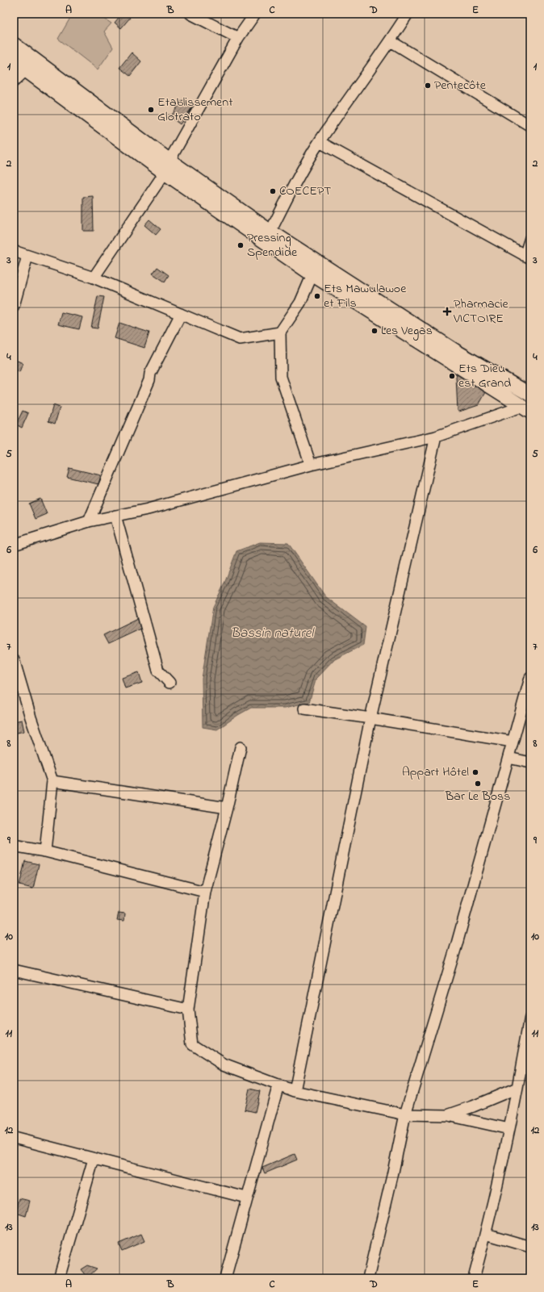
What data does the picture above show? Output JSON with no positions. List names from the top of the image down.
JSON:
{
  "water": ["Bassin naturel"],
  "places": {
    "other": [
      "Pentecôte",
      "Etablissement Glotrato",
      "COECEPT",
      "Pressing Spendide",
      "Ets Mawulawoe et Fils",
      "Les Vegas",
      "Ets Dieu est Grand",
      "Appart Hôtel",
      "Bar Le Boss"
    ],
    "health": ["Pharmacie VICTOIRE"]
  },
  "grid": {
    "columns": [
      "A",
      "B",
      "C",
      "D",
      "E"
    ],
    "rows": [
      "1",
      "2",
      "3",
      "4",
      "5",
      "6",
      "7",
      "8",
      "9",
      "10",
      "11",
      "12",
      "13"
    ]
  }
}
